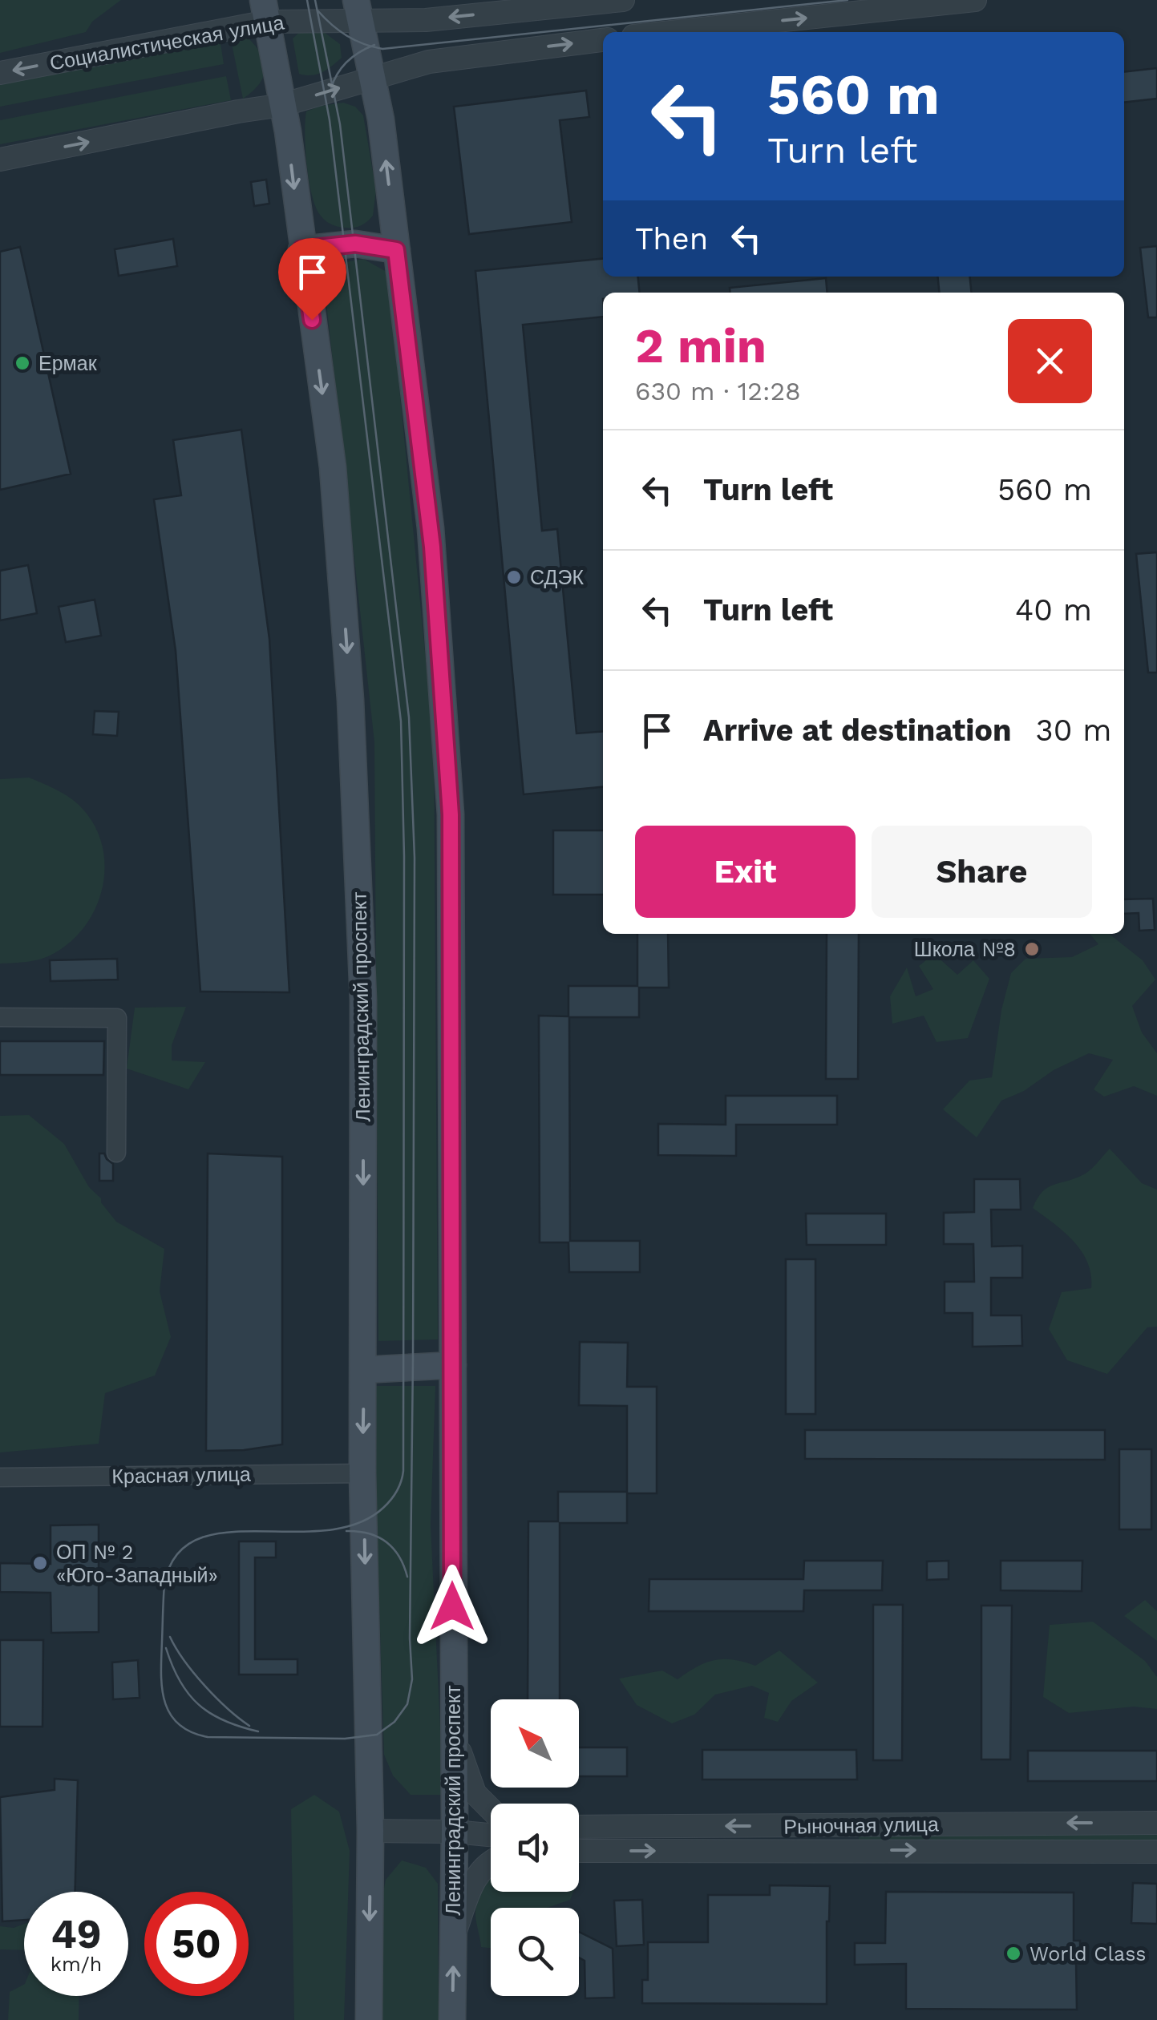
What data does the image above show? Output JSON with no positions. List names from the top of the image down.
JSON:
{
  "streets": {
    "main road": ["Ленинградский проспект"],
    "street": ["Социалистическая улица", "Красная улица", "Рыночная улица"]
  },
  "crossings": [
    ["Социалистическая улица", "Ленинградский проспект"],
    ["Ленинградский проспект", "Красная улица"]
  ],
  "places": [
    "Ермак",
    "СДЭК",
    "Школа №8",
    "ОП № 2 «Юго-Западный»",
    "World Class"
  ],
  "north": "top left",
  "page": {
    "turn": ["560 m", "Turn left"],
    "then": "Then",
    "heading": ["2 min", "630 m · 12:28"],
    "list": [
      {
        "name": "Turn left",
        "value": "560 m"
      },
      {
        "name": "Turn left",
        "value": "40 m"
      },
      {
        "name": "Arrive at destination",
        "value": "30 m"
      }
    ],
    "buttons": ["Exit", "Share"],
    "speed": "49 km/h",
    "limit": "50"
  }
}
